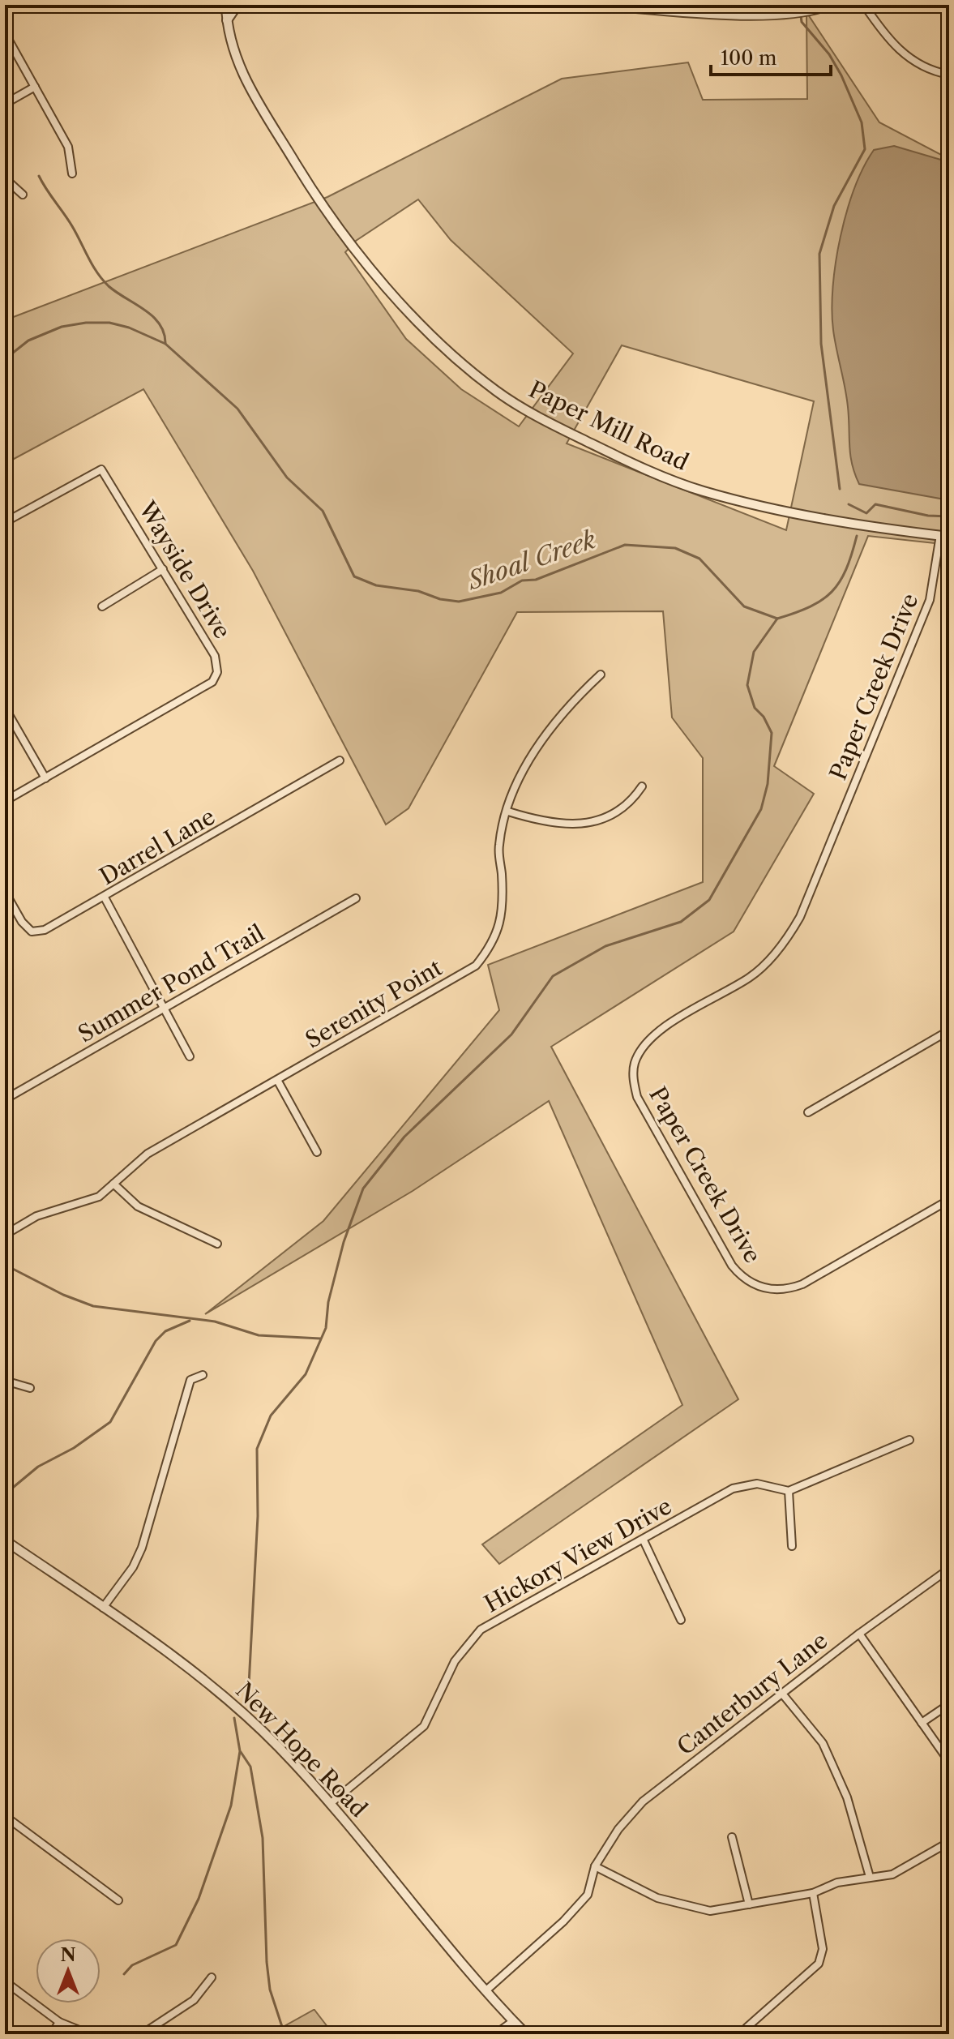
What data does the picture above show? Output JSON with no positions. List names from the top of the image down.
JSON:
{
  "streets": {
    "street": [
      "Paper Mill Road",
      "Wayside Drive",
      "Paper Creek Drive",
      "Darrel Lane",
      "Summer Pond Trail",
      "Serenity Point",
      "Hickory View Drive",
      "Canterbury Lane",
      "New Hope Road"
    ]
  },
  "crossings": [
    ["Paper Mill Road", "Paper Creek Drive"],
    ["Hickory View Drive", "New Hope Road"],
    ["Canterbury Lane", "New Hope Road"]
  ],
  "water": ["Shoal Creek"],
  "scale_bar": "100 m",
  "north": "top"
}
